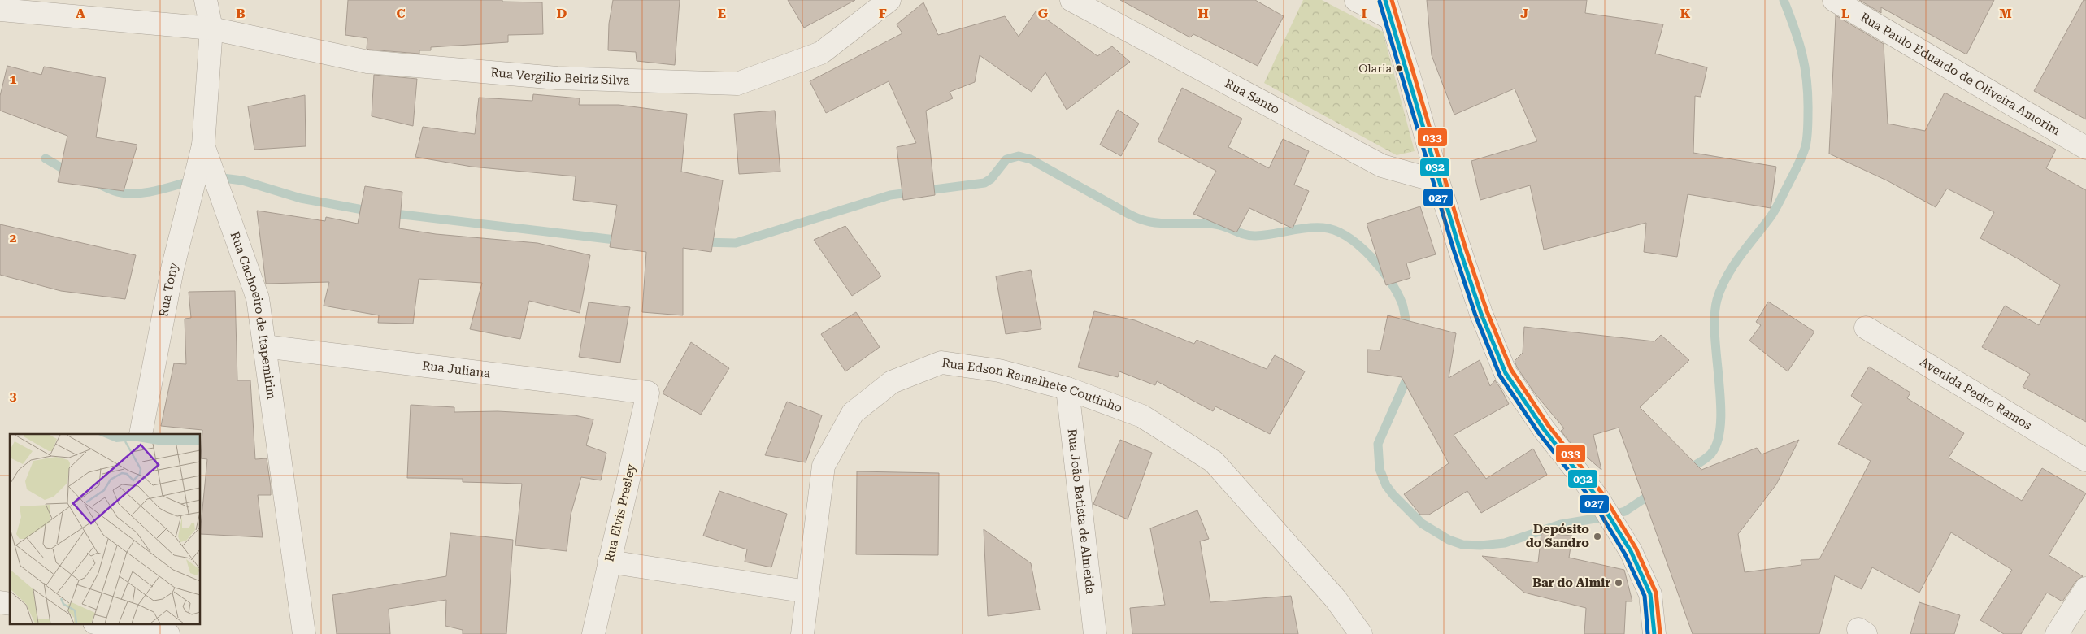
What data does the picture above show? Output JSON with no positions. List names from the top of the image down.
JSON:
{
  "streets": {
    "street": [
      "Rua Paulo Eduardo de Oliveira Amorim",
      "Rua Vergilio Beiriz Silva",
      "Rua Santo",
      "Rua Tony",
      "Rua Cachoeiro de Itapemirim",
      "Rua Juliana",
      "Rua Edson Ramalhete Coutinho",
      "Avenida Pedro Ramos",
      "Rua João Batista de Almeida",
      "Rua Elvis Presley"
    ]
  },
  "crossings": [
    ["Rua Vergilio Beiriz Silva", "Rua Cachoeiro de Itapemirim"],
    ["Rua Tony", "Rua Cachoeiro de Itapemirim"],
    ["Rua Cachoeiro de Itapemirim", "Rua Juliana"],
    ["Rua Juliana", "Rua Elvis Presley"],
    ["Rua Edson Ramalhete Coutinho", "Rua João Batista de Almeida"]
  ],
  "places": ["Olaria", "Depósito do Sandro", "Bar do Almir"],
  "lines": ["transit line 032", "transit line 033", "transit line 027"],
  "grid": {
    "columns": [
      "A",
      "B",
      "C",
      "D",
      "E",
      "F",
      "G",
      "H",
      "I",
      "J",
      "K",
      "L",
      "M"
    ],
    "rows": ["1", "2", "3"]
  }
}
